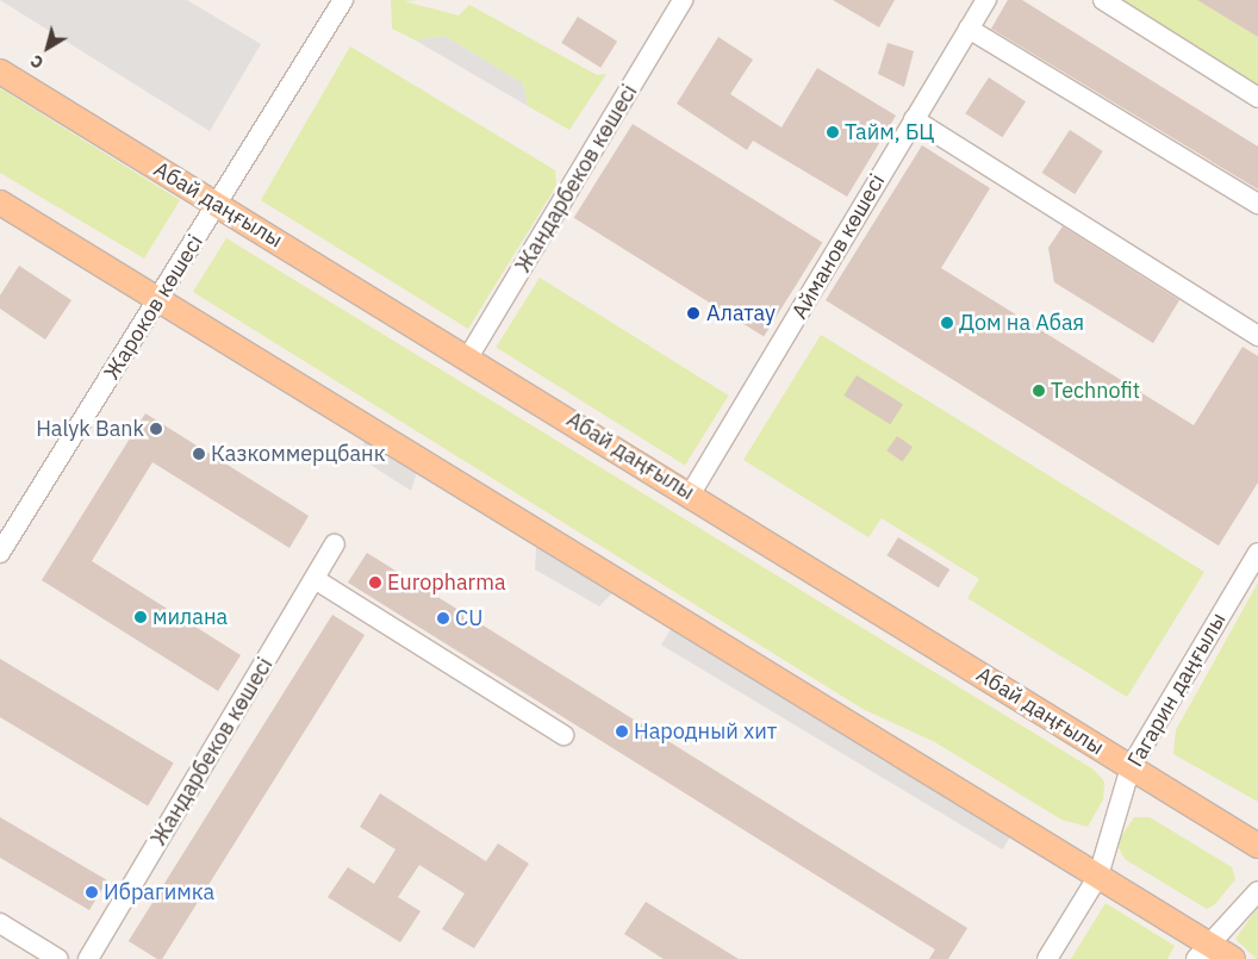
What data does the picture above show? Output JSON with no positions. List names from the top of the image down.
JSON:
{
  "streets": {
    "main road": ["Абай даңғылы"],
    "street": [
      "Жандарбеков көшесі",
      "Айманов көшесі",
      "Жароков көшесі",
      "Гагарин даңғылы"
    ]
  },
  "crossings": [
    ["Жандарбеков көшесі", "Абай даңғылы"],
    ["Абай даңғылы", "Айманов көшесі"],
    ["Абай даңғылы", "Жароков көшесі"],
    ["Абай даңғылы", "Гагарин даңғылы"]
  ],
  "places": [
    "Тайм, БЦ",
    "Алатау",
    "Дом на Абая",
    "Technofit",
    "Halyk Bank",
    "Казкоммерцбанк",
    "Europharma",
    "милана",
    "CU",
    "Народный хит",
    "Ибрагимка"
  ],
  "north": "bottom left"
}
